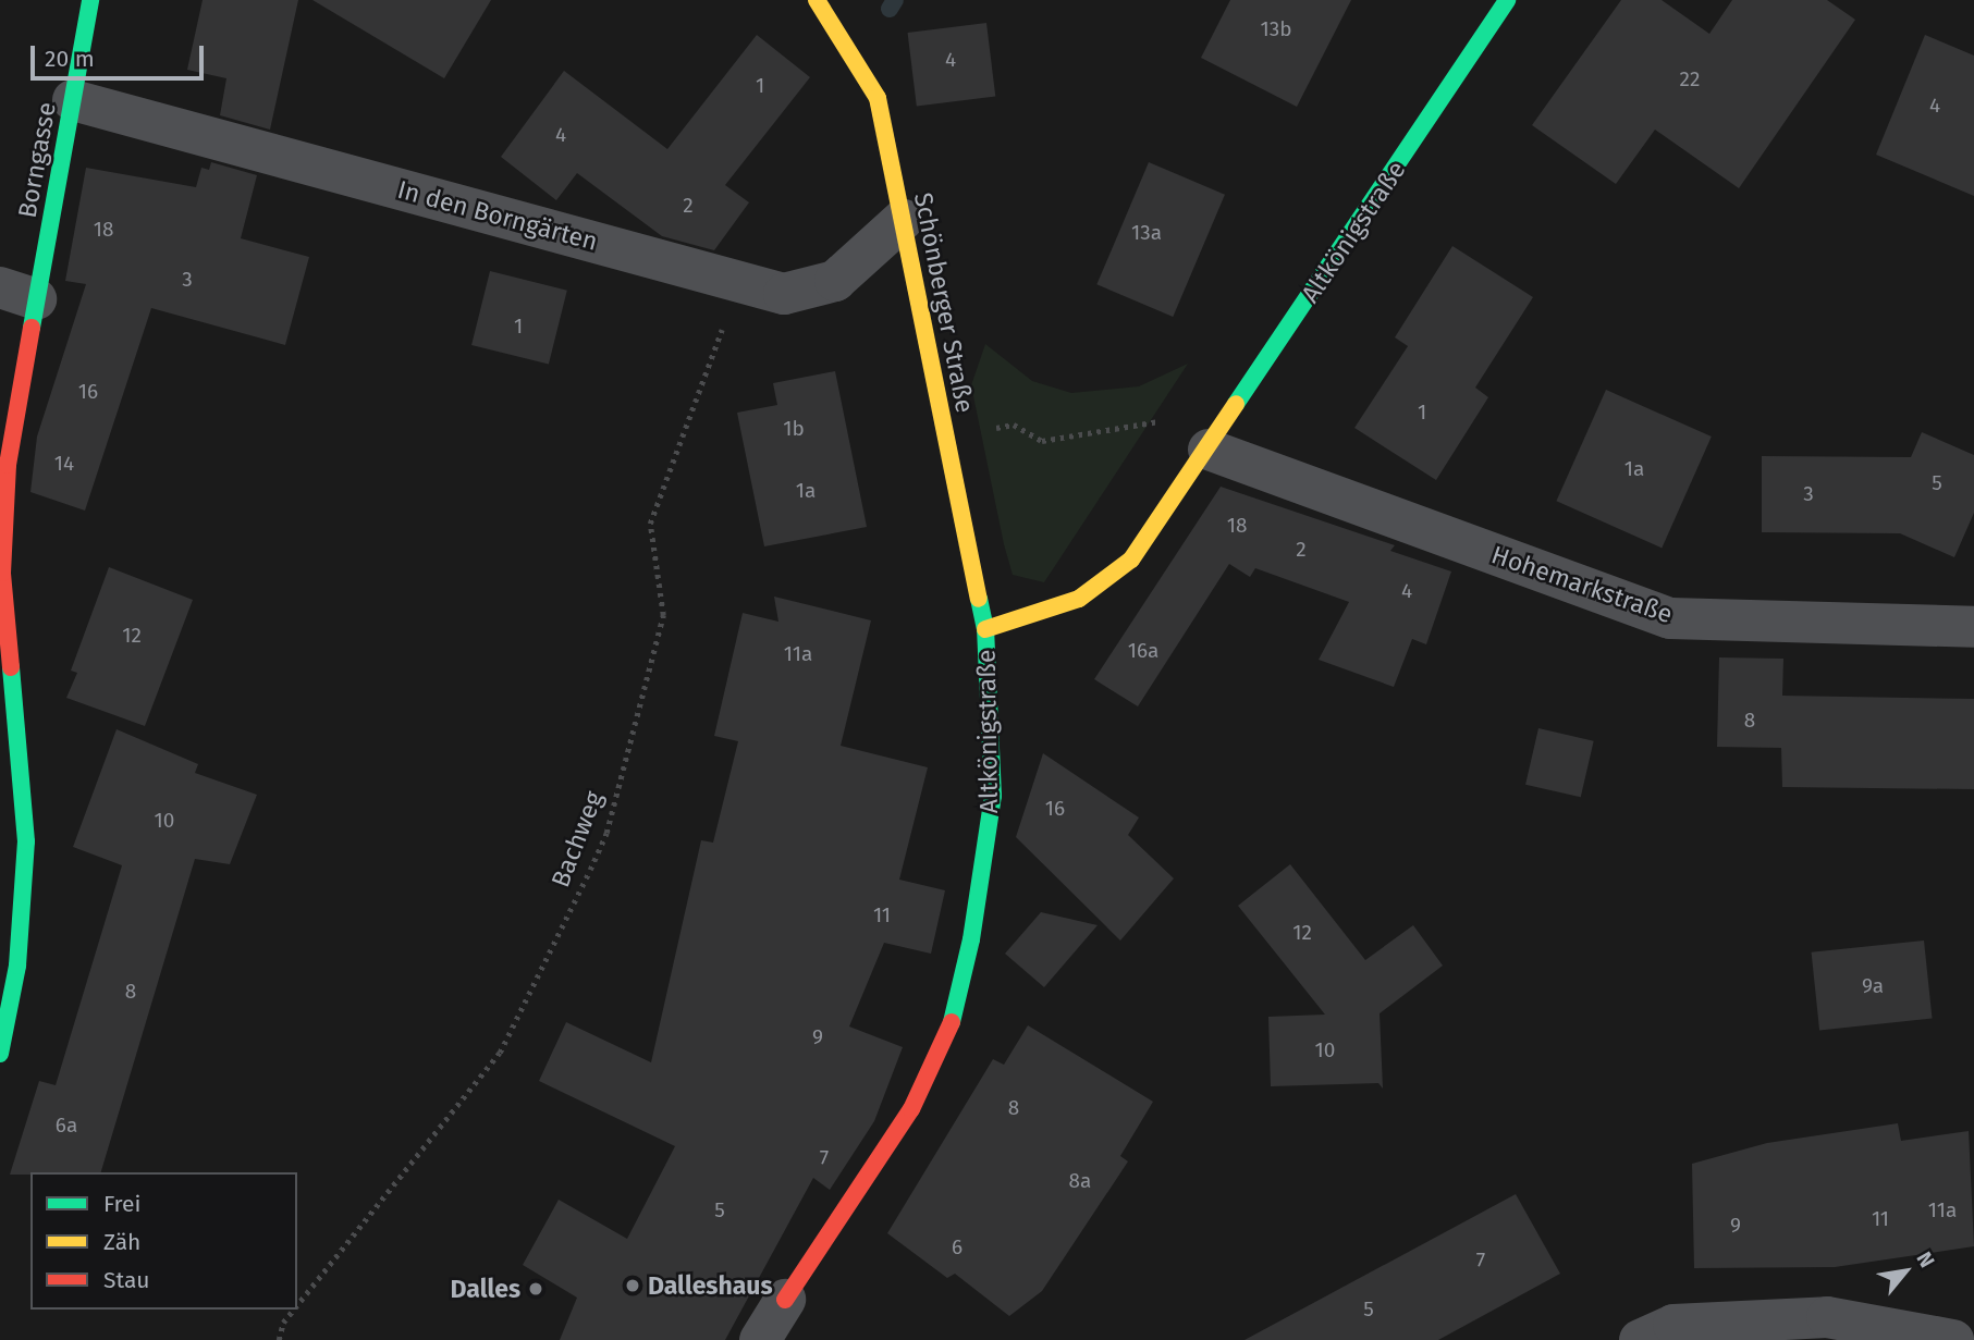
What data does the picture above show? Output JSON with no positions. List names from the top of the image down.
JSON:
{
  "streets": {
    "street": [
      "Borngasse",
      "In den Borngärten",
      "Altkönigstraße",
      "Schönberger Straße",
      "Hohemarkstraße"
    ],
    "path": ["Bachweg"]
  },
  "crossings": [
    ["Borngasse", "In den Borngärten"],
    ["In den Borngärten", "Schönberger Straße"],
    ["In den Borngärten", "Bachweg"],
    ["Altkönigstraße", "Schönberger Straße"],
    ["Altkönigstraße", "Hohemarkstraße"]
  ],
  "places": ["Dalleshaus", "Dalles"],
  "house_numbers": [
    "13b",
    "4",
    "22",
    "1",
    "4",
    "4",
    "2",
    "18",
    "13a",
    "3",
    "1",
    "16",
    "1",
    "1b",
    "14",
    "1a",
    "5",
    "1a",
    "3",
    "18",
    "2",
    "4",
    "12",
    "16a",
    "11a",
    "8",
    "16",
    "10",
    "11",
    "12",
    "9a",
    "8",
    "9",
    "10",
    "8",
    "6a",
    "7",
    "8a",
    "5",
    "11a",
    "11",
    "9",
    "6",
    "7",
    "5"
  ],
  "legend": ["Frei", "Zäh", "Stau"],
  "scale_bar": "20 m",
  "north": "top right"
}
